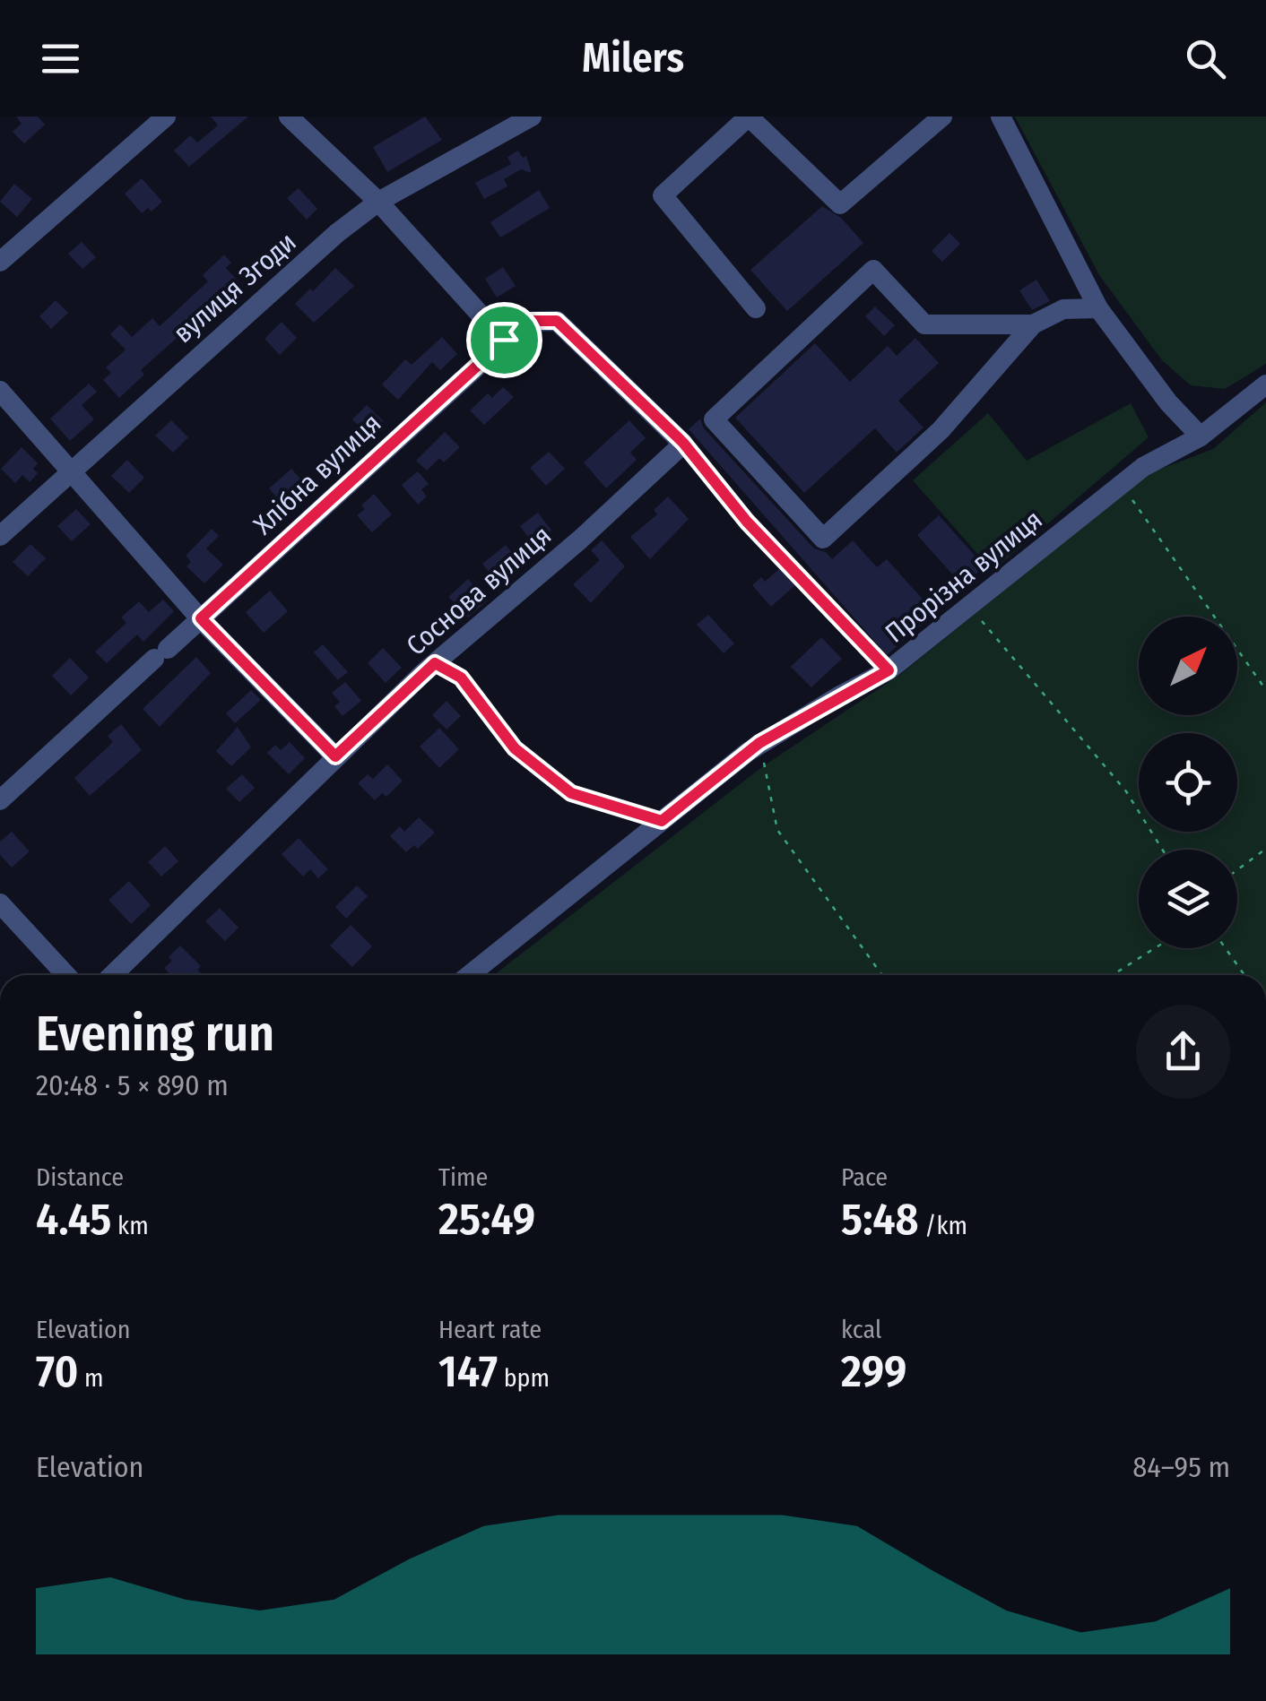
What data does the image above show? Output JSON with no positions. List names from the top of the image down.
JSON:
{
  "streets": {
    "street": [
      "вулиця Згоди",
      "Хлібна вулиця",
      "Прорізна вулиця",
      "Соснова вулиця"
    ]
  },
  "north": "top right",
  "page": {
    "header": "Milers",
    "heading": ["Evening run", "20:48 · 5 × 890 m"],
    "stats": [
      ["Distance", "4.45 km"],
      ["Time", "25:49"],
      ["Pace", "5:48 /km"],
      ["Elevation", "70 m"],
      ["Heart rate", "147 bpm"],
      ["kcal", "299"]
    ],
    "chart": ["Elevation", "84–95 m"]
  }
}
